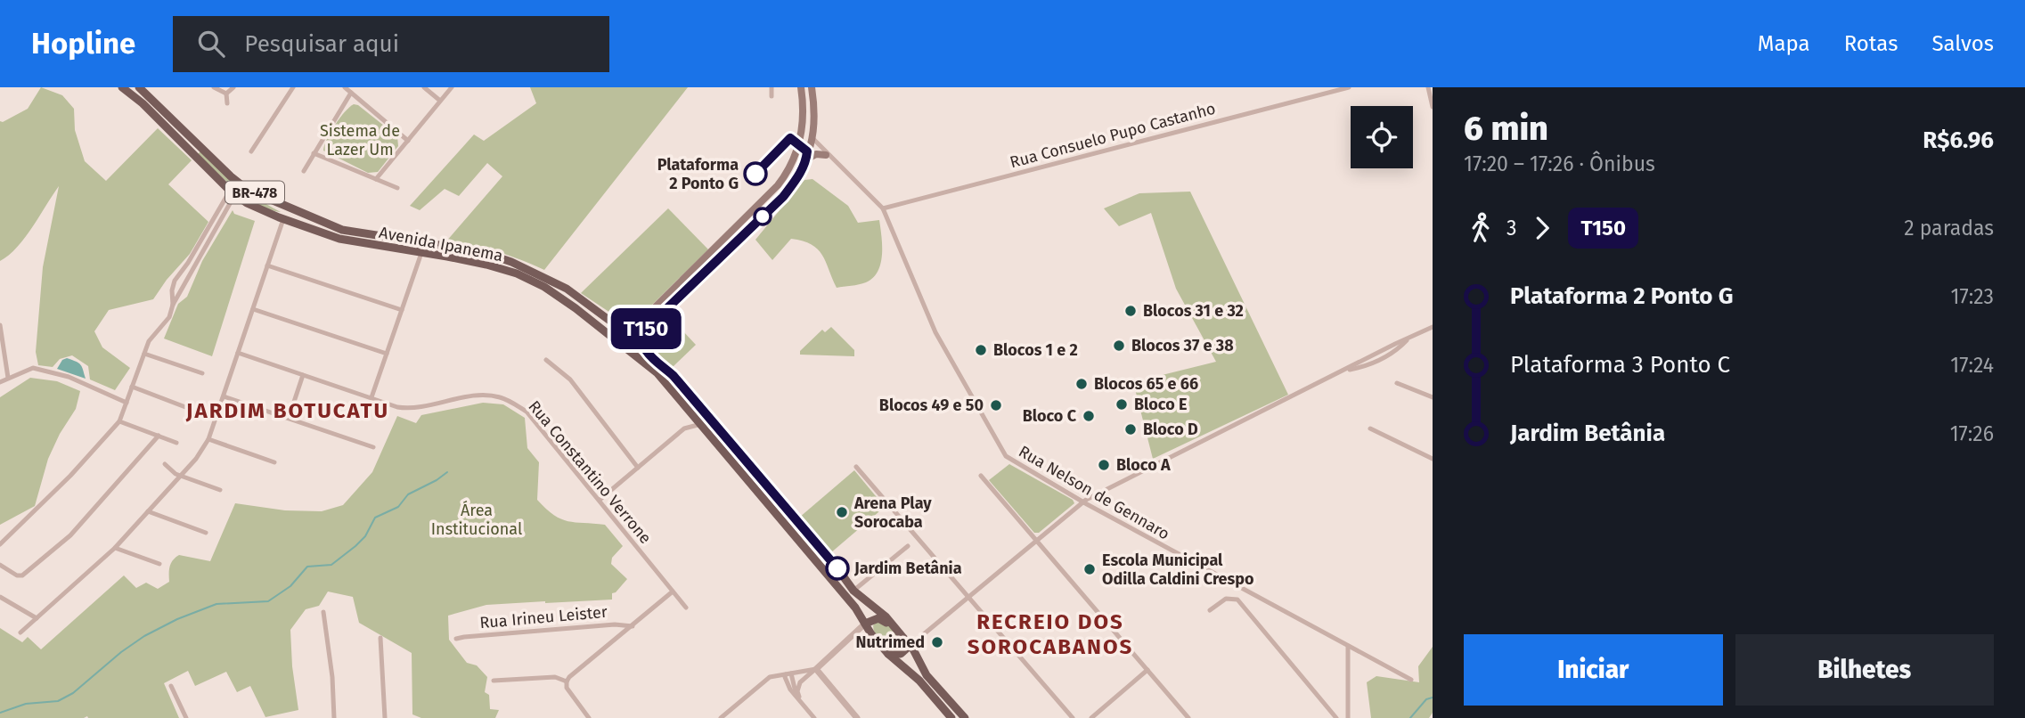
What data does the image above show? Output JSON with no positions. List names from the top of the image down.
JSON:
{
  "streets": {
    "main road": ["BR-478", "Avenida Ipanema"],
    "street": [
      "Rua Consuelo Pupo Castanho",
      "Rua Constantino Verrone",
      "Rua Nelson de Gennaro",
      "Rua Irineu Leister"
    ]
  },
  "crossings": [
    ["Rua Consuelo Pupo Castanho", "Rua Nelson de Gennaro"]
  ],
  "districts": ["JARDIM BOTUCATU", "RECREIO DOS SOROCABANOS"],
  "parks": ["Sistema de Lazer Um", "Área Institucional"],
  "places": [
    "Plataforma 2 Ponto G",
    "Blocos 31 e 32",
    "Blocos 37 e 38",
    "Blocos 1 e 2",
    "Blocos 65 e 66",
    "Bloco E",
    "Blocos 49 e 50",
    "Bloco C",
    "Bloco D",
    "Bloco A",
    "Arena Play Sorocaba",
    "Jardim Betânia",
    "Escola Municipal Odilla Caldini Crespo",
    "Nutrimed"
  ],
  "lines": ["bus line T150"],
  "page": {
    "header": "Hopline",
    "search": "Pesquisar aqui",
    "nav": ["Mapa", "Rotas", "Salvos"],
    "on_map": "T150",
    "heading": ["6 min", "17:20 – 17:26 · Ônibus", "R$6.96"],
    "legs": ["3", "T150", "2 paradas"],
    "list": [
      {
        "name": "Plataforma 2 Ponto G",
        "value": "17:23"
      },
      {
        "name": "Plataforma 3 Ponto C",
        "value": "17:24"
      },
      {
        "name": "Jardim Betânia",
        "value": "17:26"
      }
    ],
    "buttons": ["Iniciar", "Bilhetes"]
  }
}
